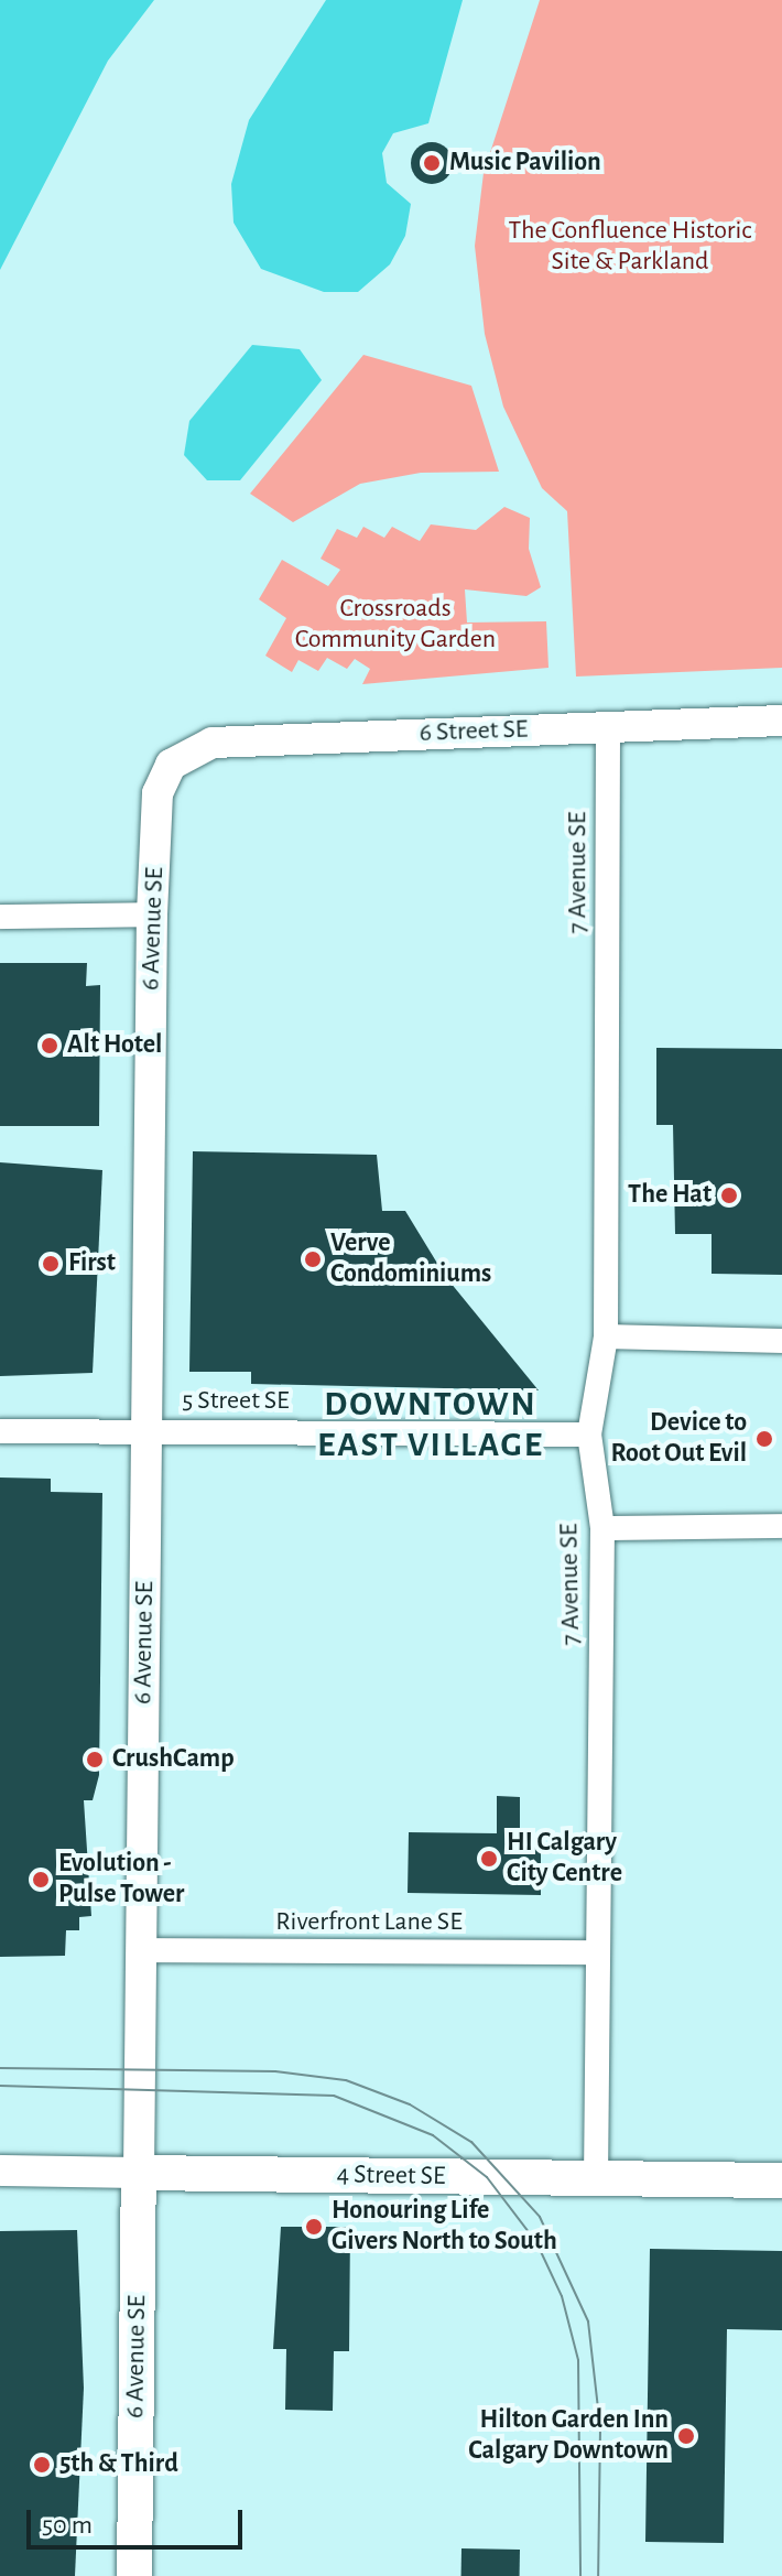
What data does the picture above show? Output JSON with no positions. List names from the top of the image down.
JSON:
{
  "streets": {
    "main road": ["6 Avenue SE", "4 Street SE"],
    "street": [
      "6 Street SE",
      "7 Avenue SE",
      "5 Street SE",
      "Riverfront Lane SE"
    ]
  },
  "crossings": [
    ["6 Street SE", "7 Avenue SE"],
    ["6 Street SE", "6 Avenue SE"],
    ["7 Avenue SE", "5 Street SE"],
    ["7 Avenue SE", "Riverfront Lane SE"],
    ["7 Avenue SE", "4 Street SE"],
    ["6 Avenue SE", "5 Street SE"],
    ["6 Avenue SE", "Riverfront Lane SE"],
    ["6 Avenue SE", "4 Street SE"]
  ],
  "districts": ["DOWNTOWN EAST VILLAGE"],
  "parks": ["The Confluence Historic Site & Parkland", "Crossroads Community Garden"],
  "places": [
    "Music Pavilion",
    "Alt Hotel",
    "The Hat",
    "Verve Condominiums",
    "First",
    "Device to Root Out Evil",
    "CrushCamp",
    "HI Calgary City Centre",
    "Evolution - Pulse Tower",
    "Honouring Life Givers North to South",
    "Hilton Garden Inn Calgary Downtown",
    "5th & Third"
  ],
  "scale_bar": "50 m"
}
